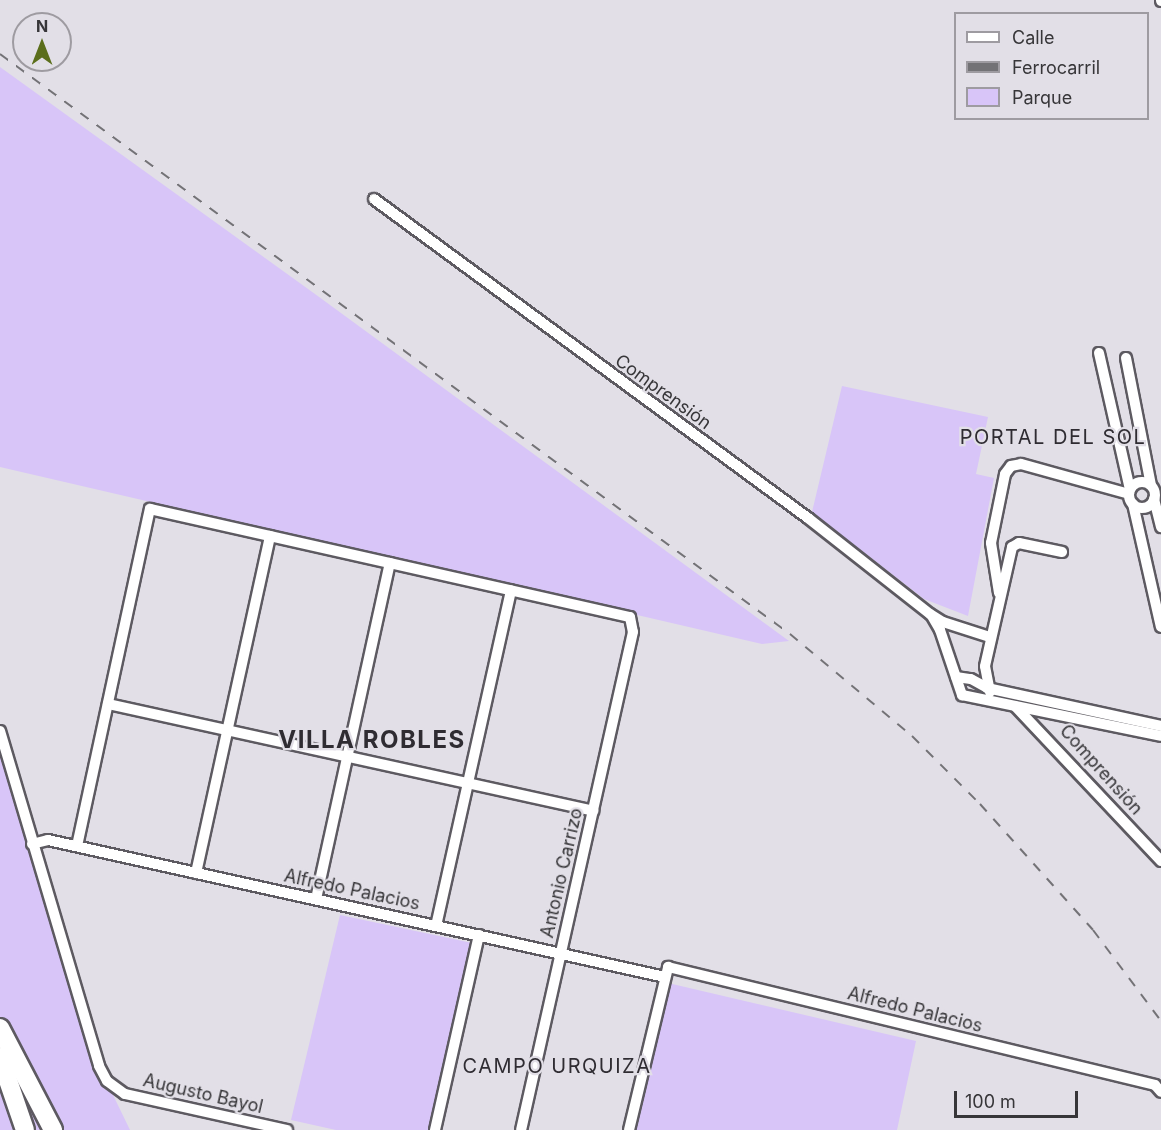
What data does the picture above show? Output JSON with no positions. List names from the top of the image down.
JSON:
{
  "streets": {
    "street": [
      "Comprensión",
      "Antonio Carrizo",
      "Alfredo Palacios",
      "Augusto Bayol"
    ]
  },
  "crossings": [
    ["Antonio Carrizo", "Alfredo Palacios"],
    ["Alfredo Palacios", "Augusto Bayol"]
  ],
  "districts": ["PORTAL DEL SOL", "VILLA ROBLES", "CAMPO URQUIZA"],
  "legend": ["Calle", "Ferrocarril", "Parque"],
  "scale_bar": "100 m",
  "north": "top"
}
